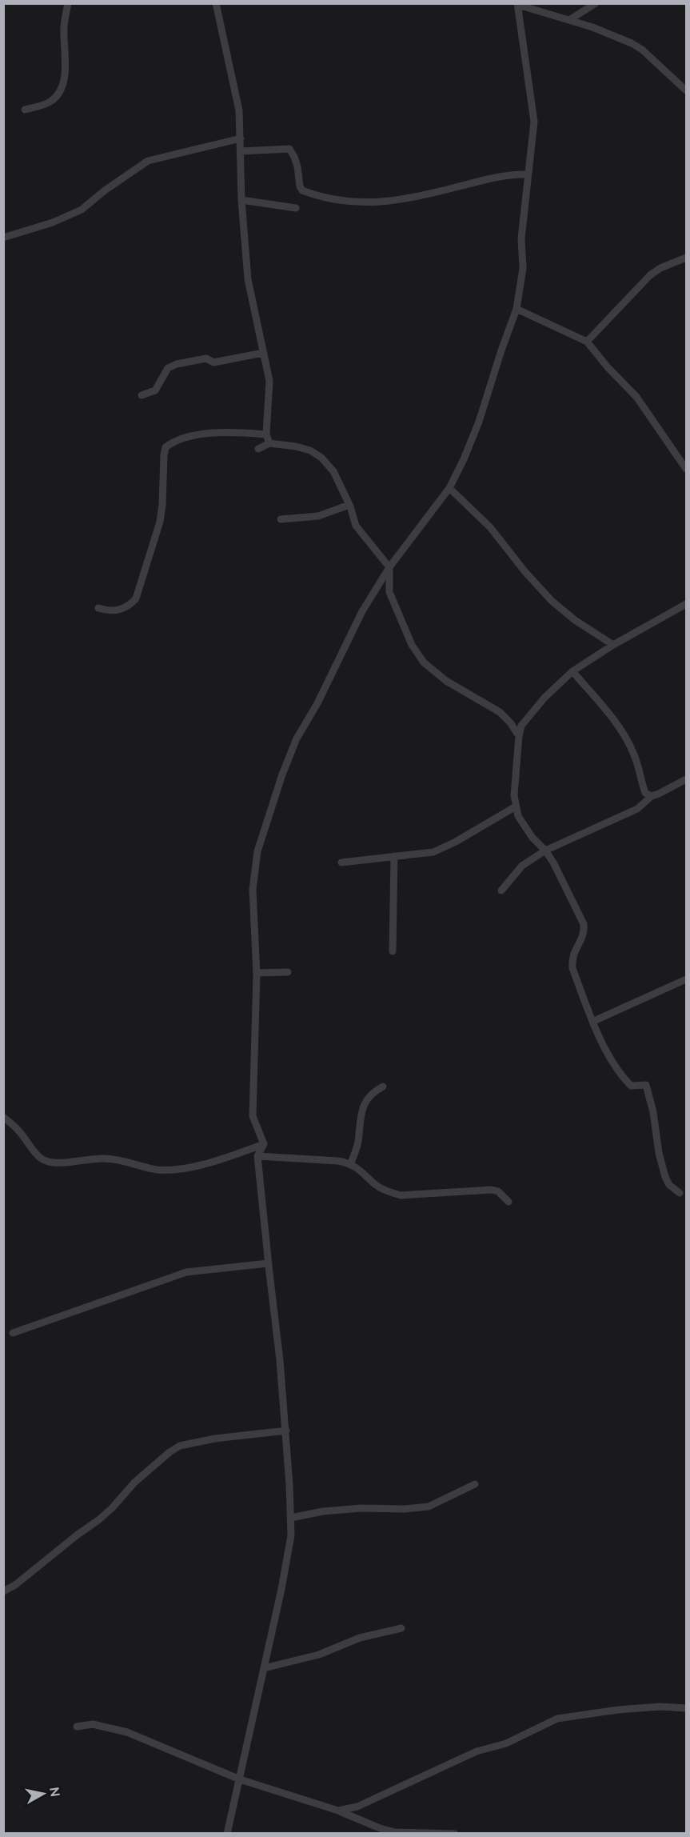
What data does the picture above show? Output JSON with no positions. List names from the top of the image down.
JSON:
{
  "north": "right"
}
